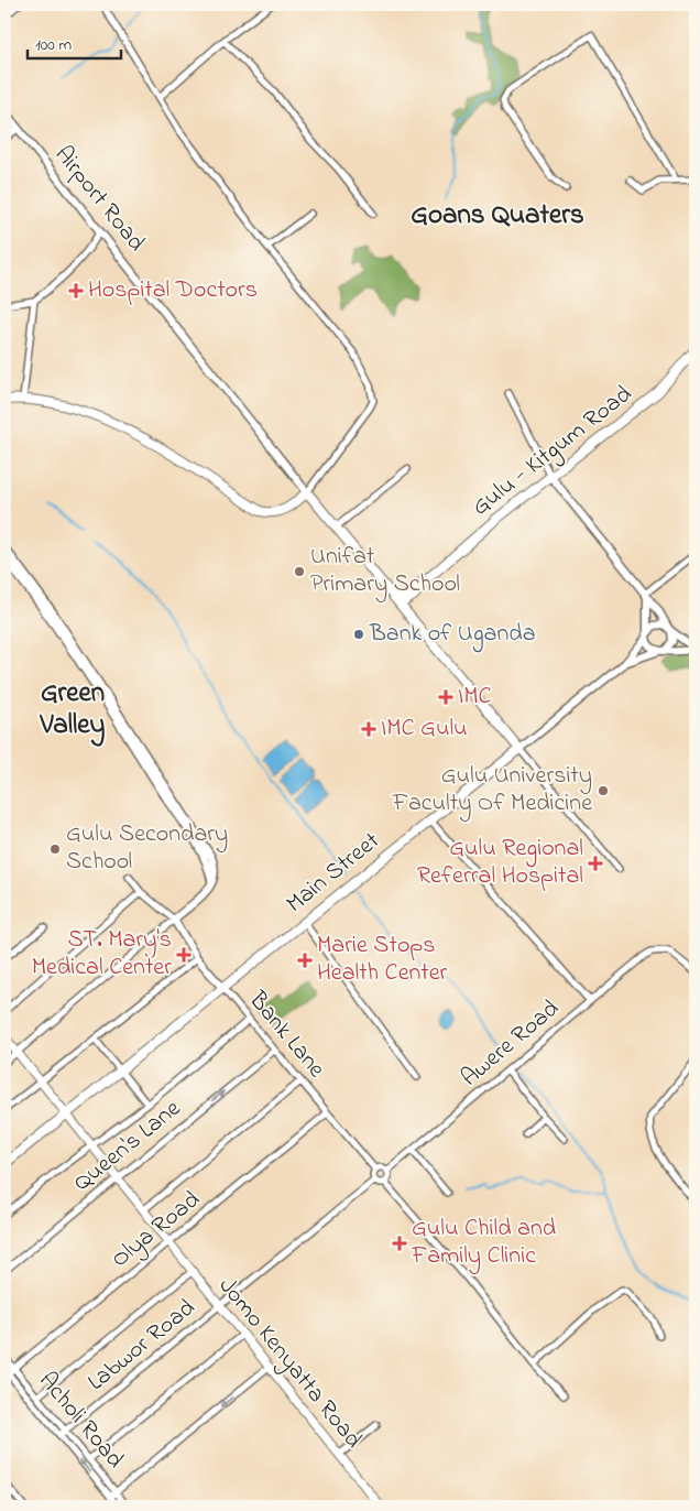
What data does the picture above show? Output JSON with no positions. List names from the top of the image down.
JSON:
{
  "streets": {
    "main road": ["Gulu - Kitgum Road", "Main Street", "Jomo Kenyatta Road"],
    "street": [
      "Airport Road",
      "Bank Lane",
      "Awere Road",
      "Queen's Lane",
      "Olya Road",
      "Labwor Road",
      "Acholi Road"
    ]
  },
  "crossings": [
    ["Main Street", "Bank Lane"],
    ["Main Street", "Jomo Kenyatta Road"],
    ["Bank Lane", "Awere Road"],
    ["Bank Lane", "Queen's Lane"],
    ["Bank Lane", "Olya Road"],
    ["Bank Lane", "Labwor Road"],
    ["Awere Road", "Labwor Road"],
    ["Queen's Lane", "Jomo Kenyatta Road"],
    ["Olya Road", "Jomo Kenyatta Road"],
    ["Olya Road", "Acholi Road"],
    ["Labwor Road", "Jomo Kenyatta Road"],
    ["Labwor Road", "Acholi Road"]
  ],
  "districts": ["Goans Quaters", "Green Valley"],
  "places": {
    "health": [
      "Hospital Doctors",
      "IMC",
      "IMC Gulu",
      "Gulu Regional Referral Hospital",
      "ST. Mary's Medical Center",
      "Marie Stops Health Center",
      "Gulu Child and Family Clinic"
    ],
    "other": [
      "Unifat Primary School",
      "Bank of Uganda",
      "Gulu University Faculty Of Medicine",
      "Gulu Secondary School"
    ]
  },
  "scale_bar": "100 m"
}
